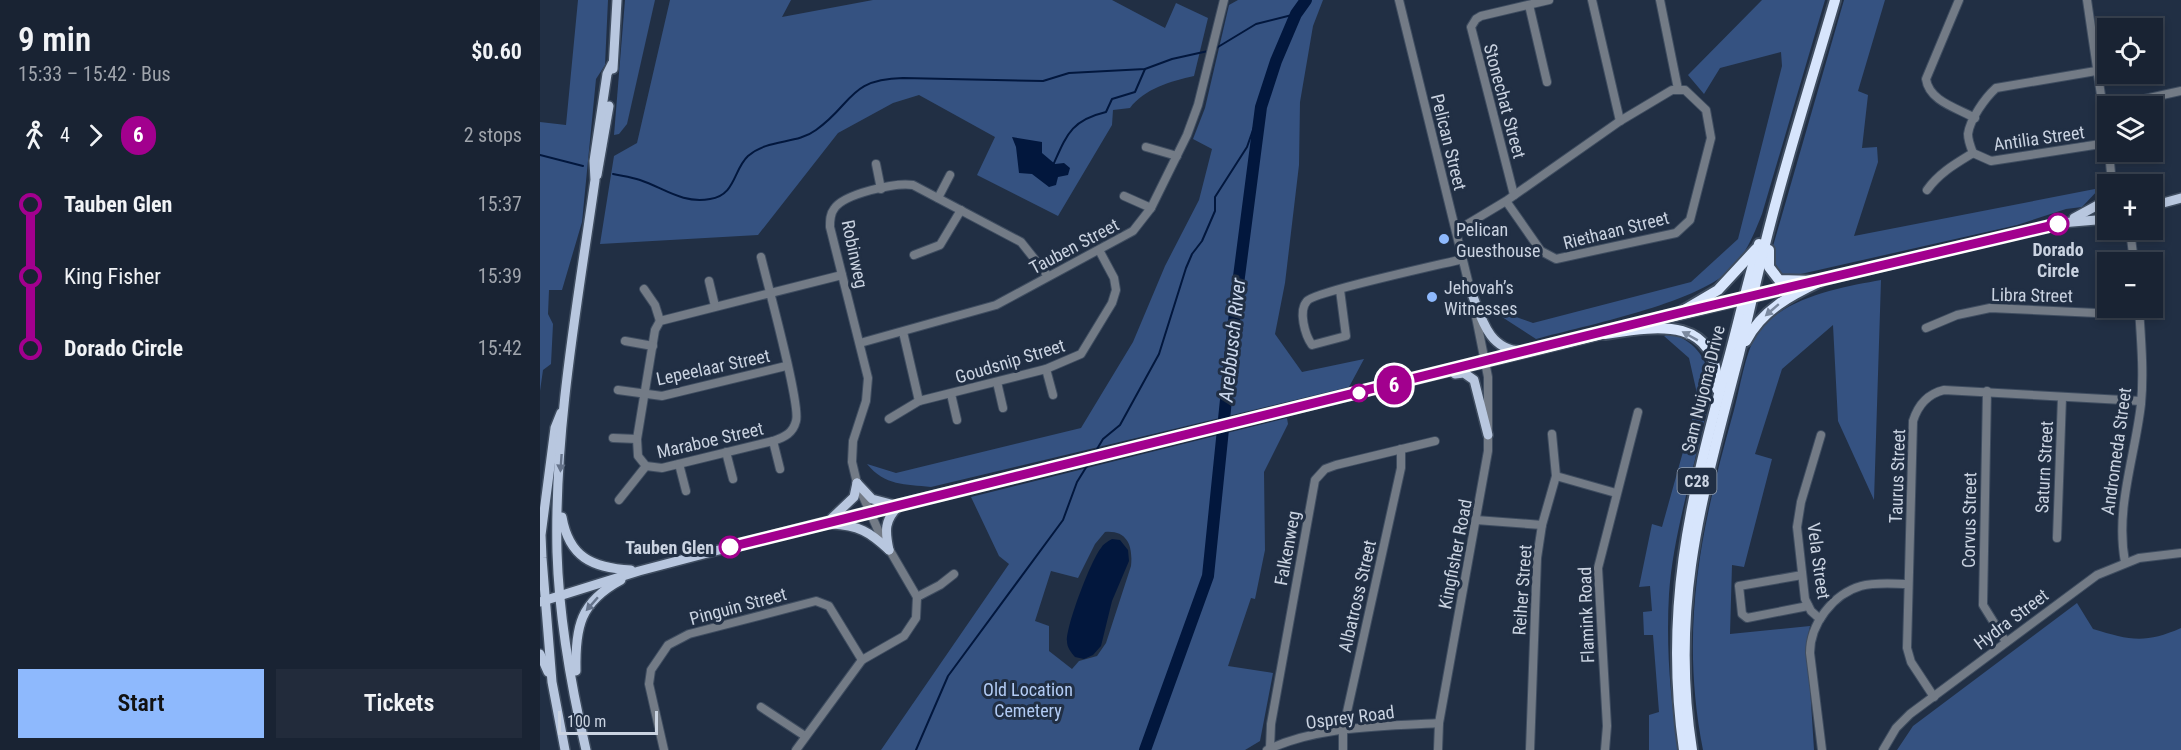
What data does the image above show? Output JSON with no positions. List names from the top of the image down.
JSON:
{
  "streets": {
    "highway": ["Sam Nujoma Drive", "C28"],
    "street": [
      "Stonechat Street",
      "Antilia Street",
      "Pelican Street",
      "Riethaan Street",
      "Tauben Street",
      "Robinweg",
      "Libra Street",
      "Goudsnip Street",
      "Lepeelaar Street",
      "Maraboe Street",
      "Andromeda Street",
      "Saturn Street",
      "Taurus Street",
      "Corvus Street",
      "Falkenweg",
      "Kingfisher Road",
      "Vela Street",
      "Reiher Street",
      "Albatross Street",
      "Pinguin Street",
      "Flamink Road",
      "Hydra Street",
      "Osprey Road"
    ]
  },
  "crossings": [
    ["Pelican Street", "Kingfisher Road"],
    ["Tauben Street", "Robinweg"],
    ["Tauben Street", "Goudsnip Street"],
    ["Lepeelaar Street", "Maraboe Street"],
    ["Andromeda Street", "Taurus Street"],
    ["Andromeda Street", "Hydra Street"],
    ["Saturn Street", "Taurus Street"],
    ["Taurus Street", "Corvus Street"],
    ["Taurus Street", "Hydra Street"],
    ["Corvus Street", "Hydra Street"],
    ["Falkenweg", "Albatross Street"],
    ["Falkenweg", "Osprey Road"],
    ["Kingfisher Road", "Osprey Road"],
    ["Albatross Street", "Osprey Road"]
  ],
  "water": ["Arebbusch River"],
  "parks": ["Old Location Cemetery"],
  "places": [
    "Dorado Circle",
    "Pelican Guesthouse",
    "Jehovah’s Witnesses",
    "Tauben Glen"
  ],
  "lines": ["bus line 6"],
  "scale_bar": "100 m",
  "page": {
    "heading": ["9 min", "15:33 – 15:42 · Bus", "$0.60"],
    "on_map": "6",
    "map_buttons": ["+", "−"],
    "legs": ["4", "6", "2 stops"],
    "list": [
      {
        "name": "Tauben Glen",
        "value": "15:37"
      },
      {
        "name": "King Fisher",
        "value": "15:39"
      },
      {
        "name": "Dorado Circle",
        "value": "15:42"
      }
    ],
    "buttons": ["Start", "Tickets"],
    "scale": "100 m"
  }
}
